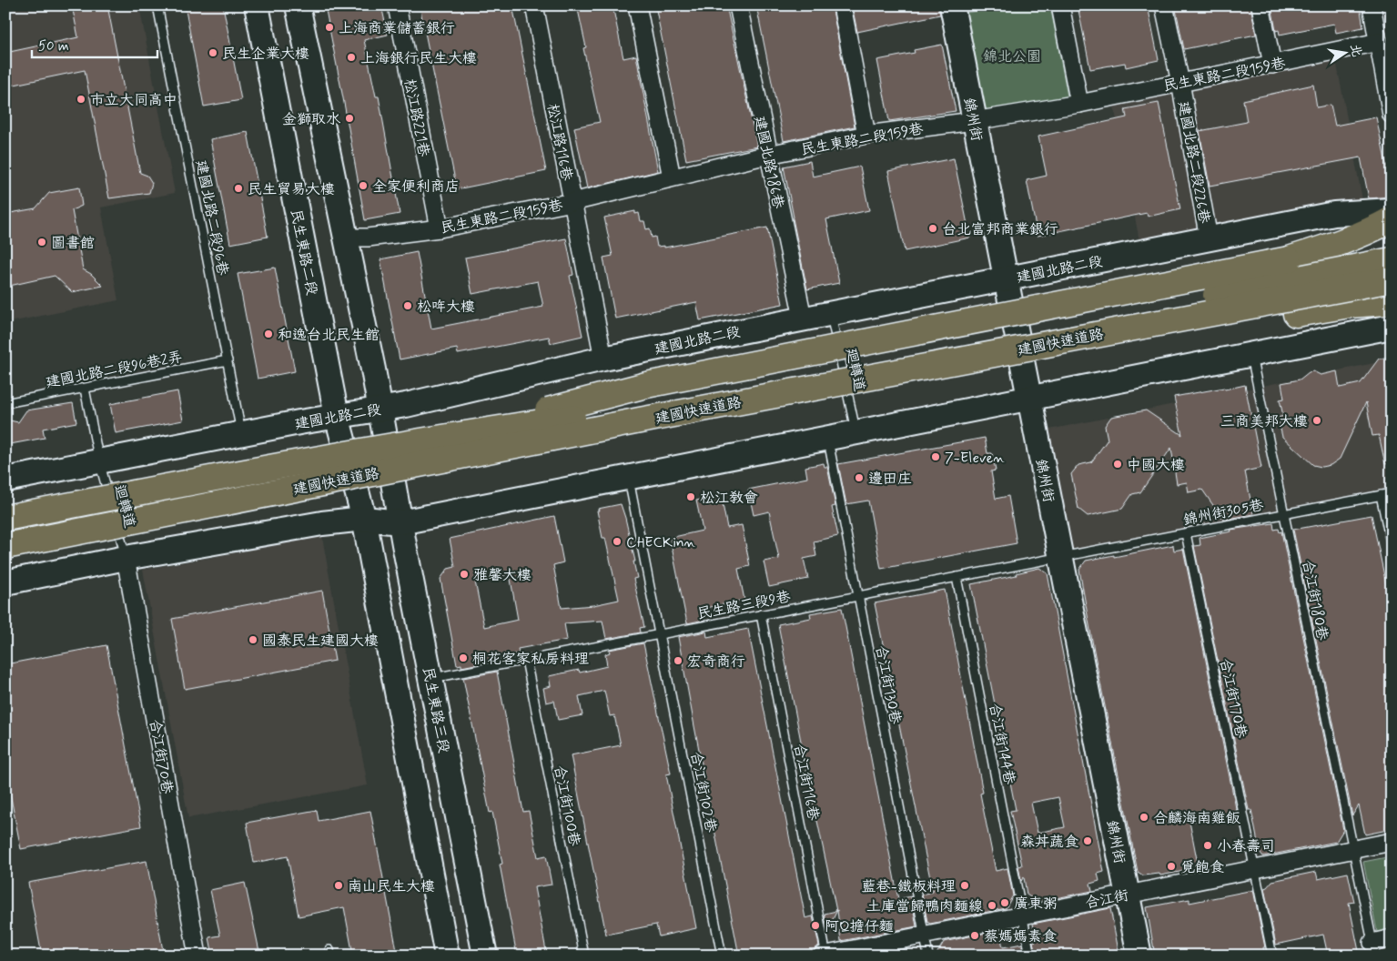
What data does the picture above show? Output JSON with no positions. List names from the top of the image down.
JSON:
{
  "streets": {
    "highway": ["建國快速道路"],
    "street": [
      "民生東路二段159巷",
      "松江路221巷",
      "錦州街",
      "松江路116巷",
      "建國北路186巷",
      "建國北路二段226巷",
      "民生東路二段",
      "建國北路二段",
      "民生東路三段",
      "合江街70巷",
      "合江街"
    ],
    "lane": [
      "建國北路二段96巷",
      "建國北路二段96巷2弄",
      "廻轉道",
      "迴轉道",
      "錦州街305巷",
      "合江街180巷",
      "民生路三段9巷",
      "合江街130巷",
      "合江街170巷",
      "合江街144巷",
      "合江街116巷",
      "合江街102巷",
      "合江街100巷"
    ]
  },
  "crossings": [
    ["民生東路二段159巷", "松江路221巷"],
    ["民生東路二段159巷", "錦州街"],
    ["民生東路二段159巷", "松江路116巷"],
    ["民生東路二段159巷", "建國北路186巷"],
    ["民生東路二段159巷", "建國北路二段226巷"],
    ["錦州街", "建國北路二段"],
    ["錦州街", "錦州街305巷"],
    ["錦州街", "民生路三段9巷"],
    ["錦州街", "合江街"],
    ["松江路116巷", "建國北路二段"],
    ["建國北路186巷", "建國北路二段"],
    ["建國北路二段226巷", "建國北路二段"],
    ["建國北路二段96巷", "建國北路二段"],
    ["建國北路二段96巷", "建國北路二段96巷2弄"],
    ["民生東路二段", "建國北路二段"],
    ["建國北路二段", "廻轉道"],
    ["建國北路二段", "迴轉道"],
    ["建國北路二段", "民生東路三段"],
    ["建國北路二段96巷2弄", "迴轉道"],
    ["迴轉道", "合江街70巷"],
    ["錦州街305巷", "合江街180巷"],
    ["錦州街305巷", "民生路三段9巷"],
    ["錦州街305巷", "合江街170巷"],
    ["合江街180巷", "合江街"],
    ["民生路三段9巷", "合江街130巷"],
    ["民生路三段9巷", "民生東路三段"],
    ["民生路三段9巷", "合江街144巷"],
    ["民生路三段9巷", "合江街116巷"],
    ["民生路三段9巷", "合江街102巷"],
    ["民生路三段9巷", "合江街100巷"],
    ["合江街130巷", "合江街"],
    ["合江街170巷", "合江街"],
    ["合江街144巷", "合江街"],
    ["合江街116巷", "合江街"]
  ],
  "parks": ["錦北公園"],
  "places": [
    "上海商業儲蓄銀行",
    "民生企業大樓",
    "上海銀行民生大樓",
    "市立大同高中",
    "金獅取水",
    "全家便利商店",
    "民生貿易大樓",
    "台北富邦商業銀行",
    "圖書館",
    "松哖大樓",
    "和逸台北民生館",
    "三商美邦大樓",
    "7-Eleven",
    "中國大樓",
    "邊田庄",
    "松江教會",
    "CHECKinn",
    "雅馨大樓",
    "國泰民生建國大樓",
    "桐花客家私房料理",
    "宏奇商行",
    "合麟海南雞飯",
    "森丼蔬食",
    "小春壽司",
    "覓飽食",
    "南山民生大樓",
    "藍巷-鐵板料理",
    "廣東粥",
    "土庫當歸鴨肉麵線",
    "阿Q擔仔麵",
    "蔡媽媽素食"
  ],
  "scale_bar": "50 m",
  "north": "right"
}
